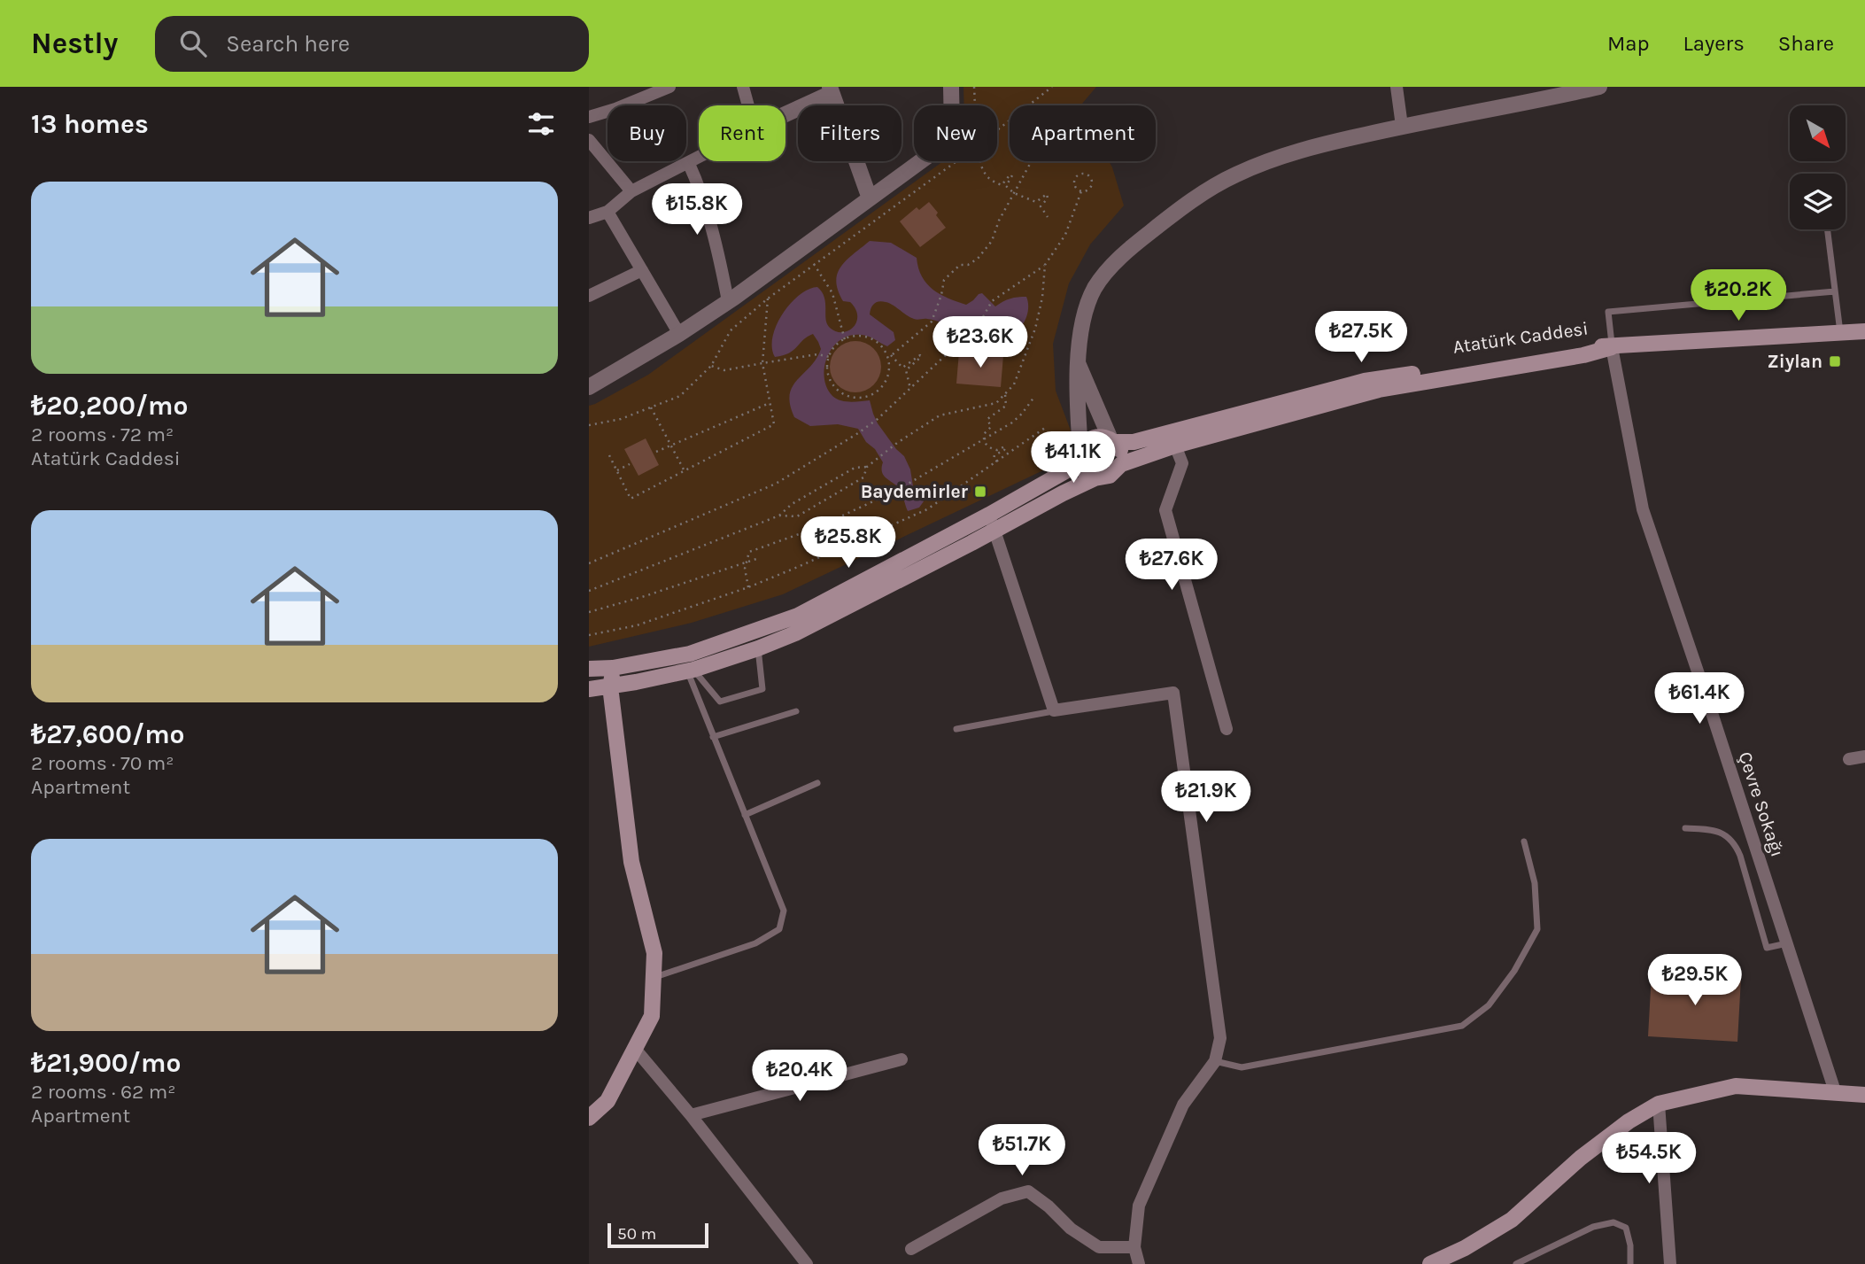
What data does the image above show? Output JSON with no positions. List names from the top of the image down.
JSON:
{
  "streets": {
    "main road": ["Atatürk Caddesi"],
    "street": ["Çevre Sokağı"]
  },
  "crossings": [
    ["Atatürk Caddesi", "Çevre Sokağı"]
  ],
  "places": {
    "transit": ["Ziylan", "Baydemirler"]
  },
  "scale_bar": "50 m",
  "north": "bottom right",
  "page": {
    "header": "Nestly",
    "search": "Search here",
    "nav": ["Map", "Layers", "Share"],
    "heading": "13 homes",
    "chip": [
      "Buy",
      "Rent",
      "Filters",
      "New",
      "Apartment"
    ],
    "list": [
      {
        "name": "₺20,200/mo",
        "note": "2 rooms · 72 m² · Atatürk Caddesi"
      },
      {
        "name": "₺27,600/mo",
        "note": "2 rooms · 70 m² · Apartment"
      },
      {
        "name": "₺21,900/mo",
        "note": "2 rooms · 62 m² · Apartment"
      }
    ],
    "price": [
      "₺15.8K",
      "₺20.2K",
      "₺27.5K",
      "₺23.6K",
      "₺41.1K",
      "₺25.8K",
      "₺27.6K",
      "₺61.4K",
      "₺21.9K",
      "₺29.5K",
      "₺20.4K",
      "₺51.7K",
      "₺54.5K"
    ],
    "scale": "50 m"
  }
}
